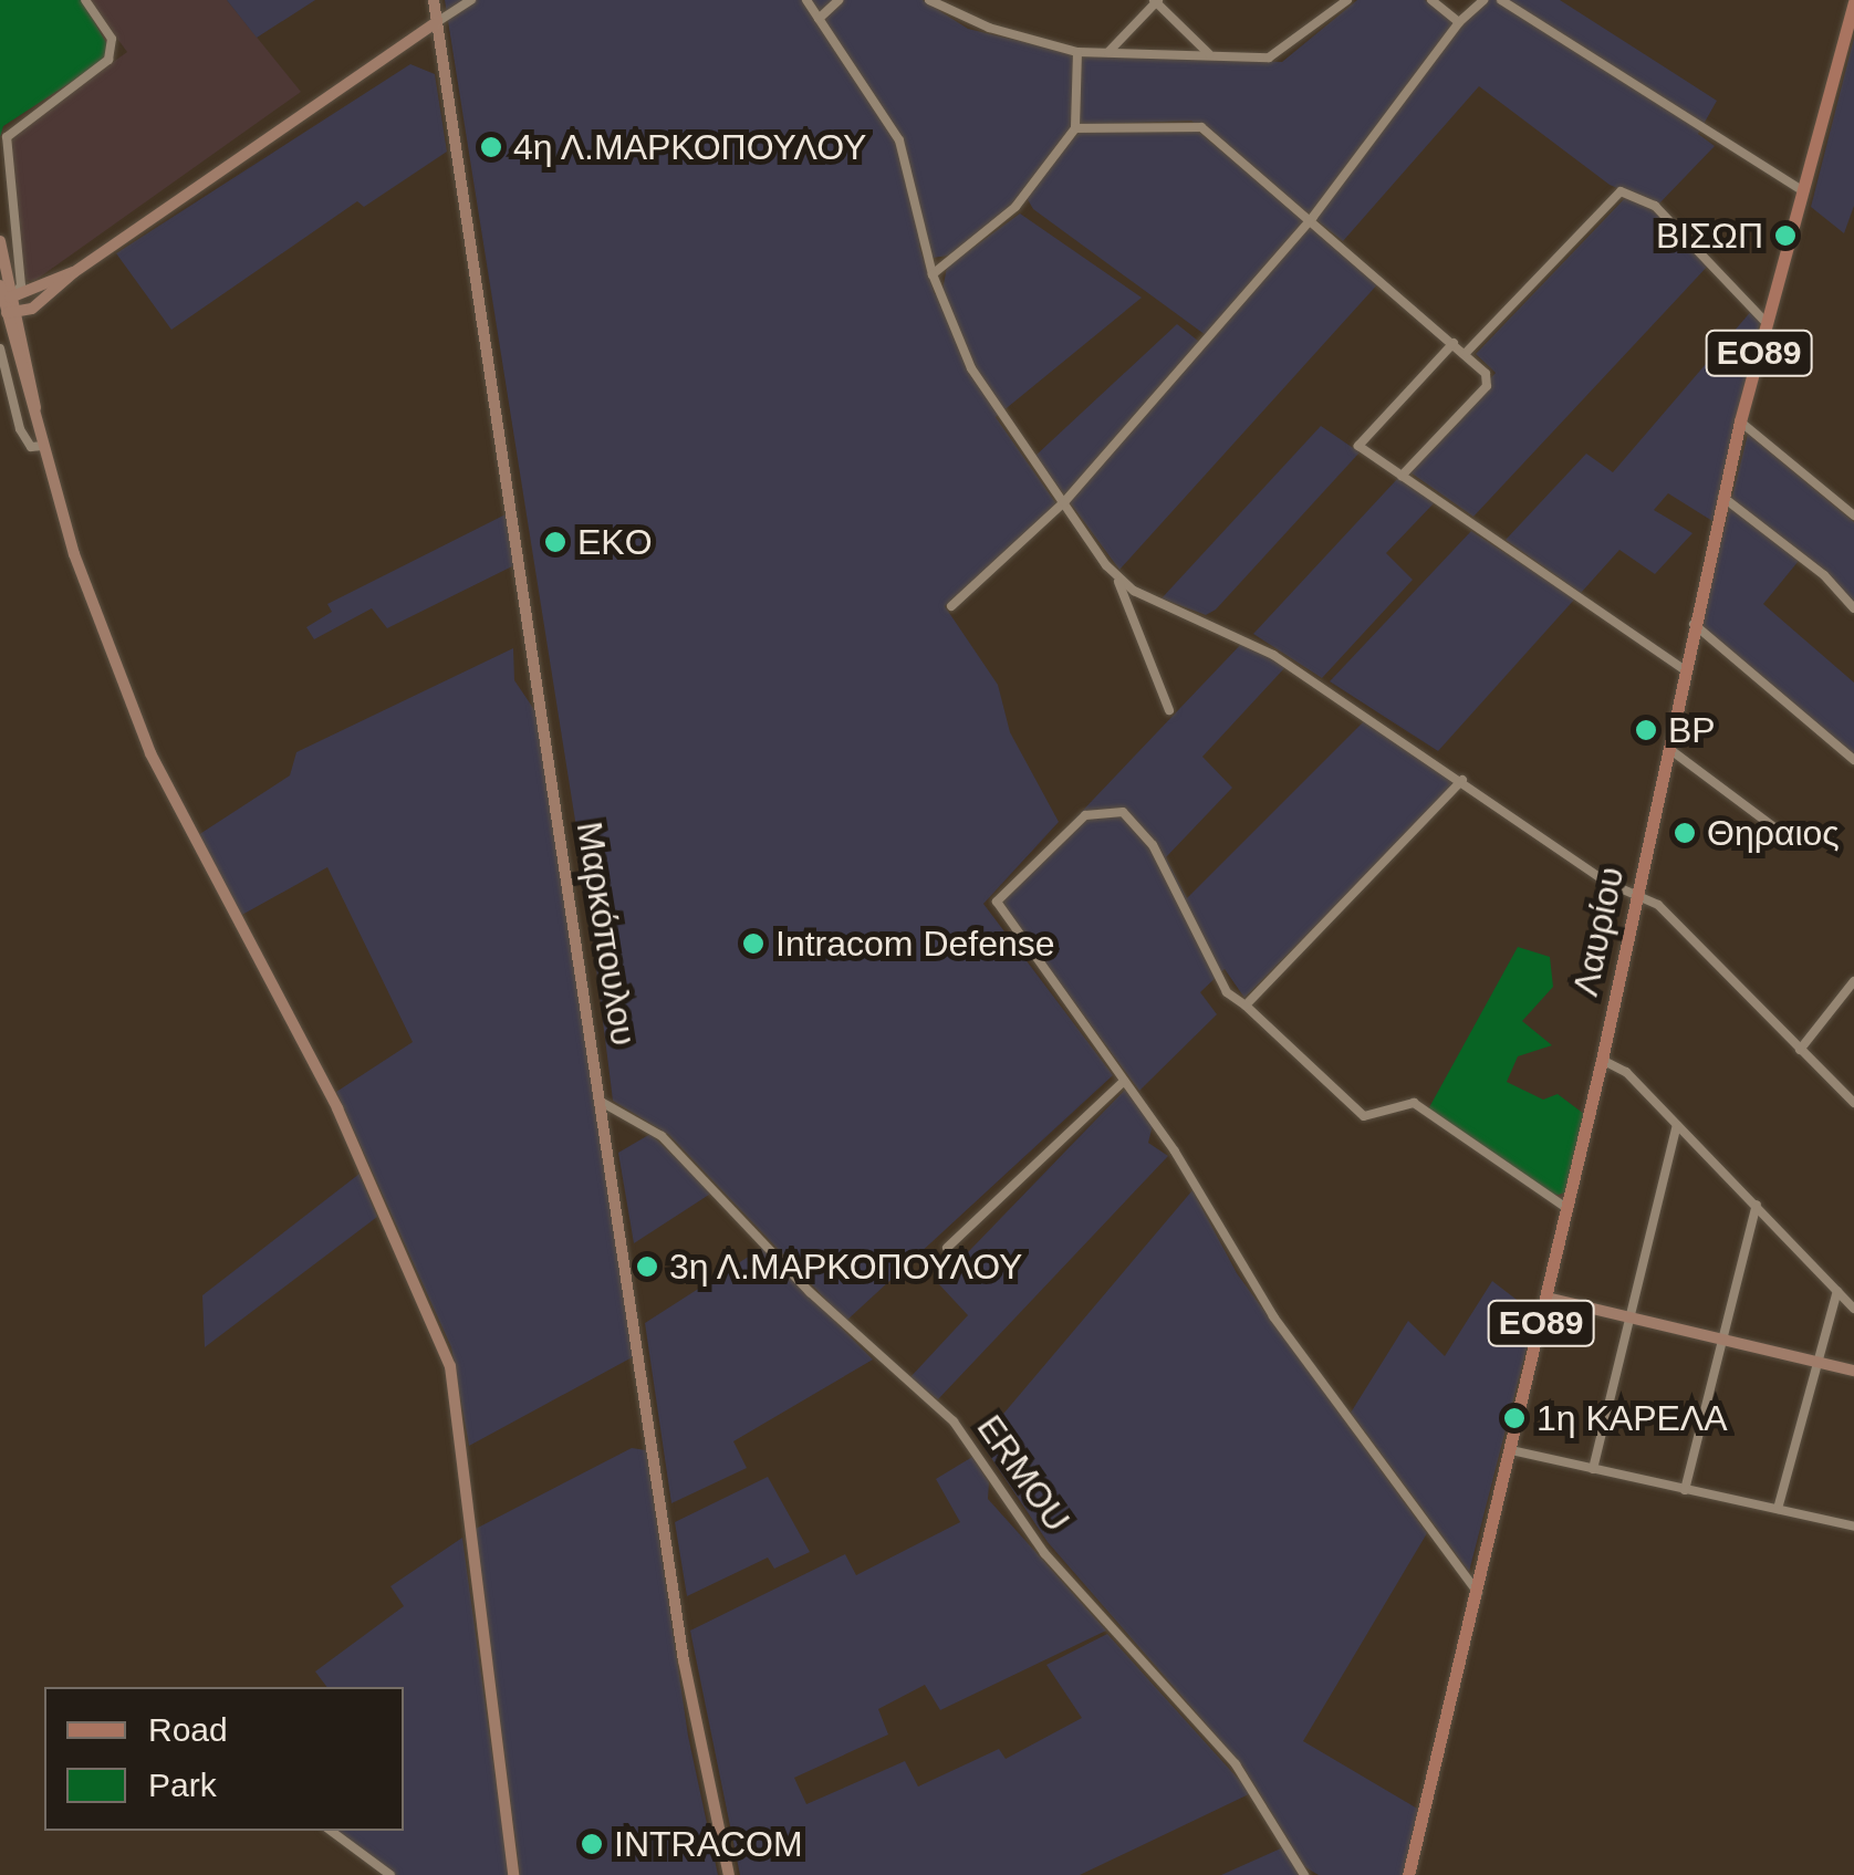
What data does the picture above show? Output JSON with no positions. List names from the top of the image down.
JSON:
{
  "streets": {
    "main road": ["ΕΟ89", "Λαυρίου"],
    "street": ["Μαρκόπουλου", "ERMOU"]
  },
  "crossings": [
    ["Μαρκόπουλου", "ERMOU"]
  ],
  "places": [
    "4η Λ.ΜΑΡΚΟΠΟΥΛΟΥ",
    "ΒΙΣΩΠ",
    "EKO",
    "BP",
    "Θηραιος",
    "Intracom Defense",
    "3η Λ.ΜΑΡΚΟΠΟΥΛΟΥ",
    "1η ΚΑΡΕΛΑ",
    "INTRACOM"
  ],
  "legend": ["Road", "Park"]
}
